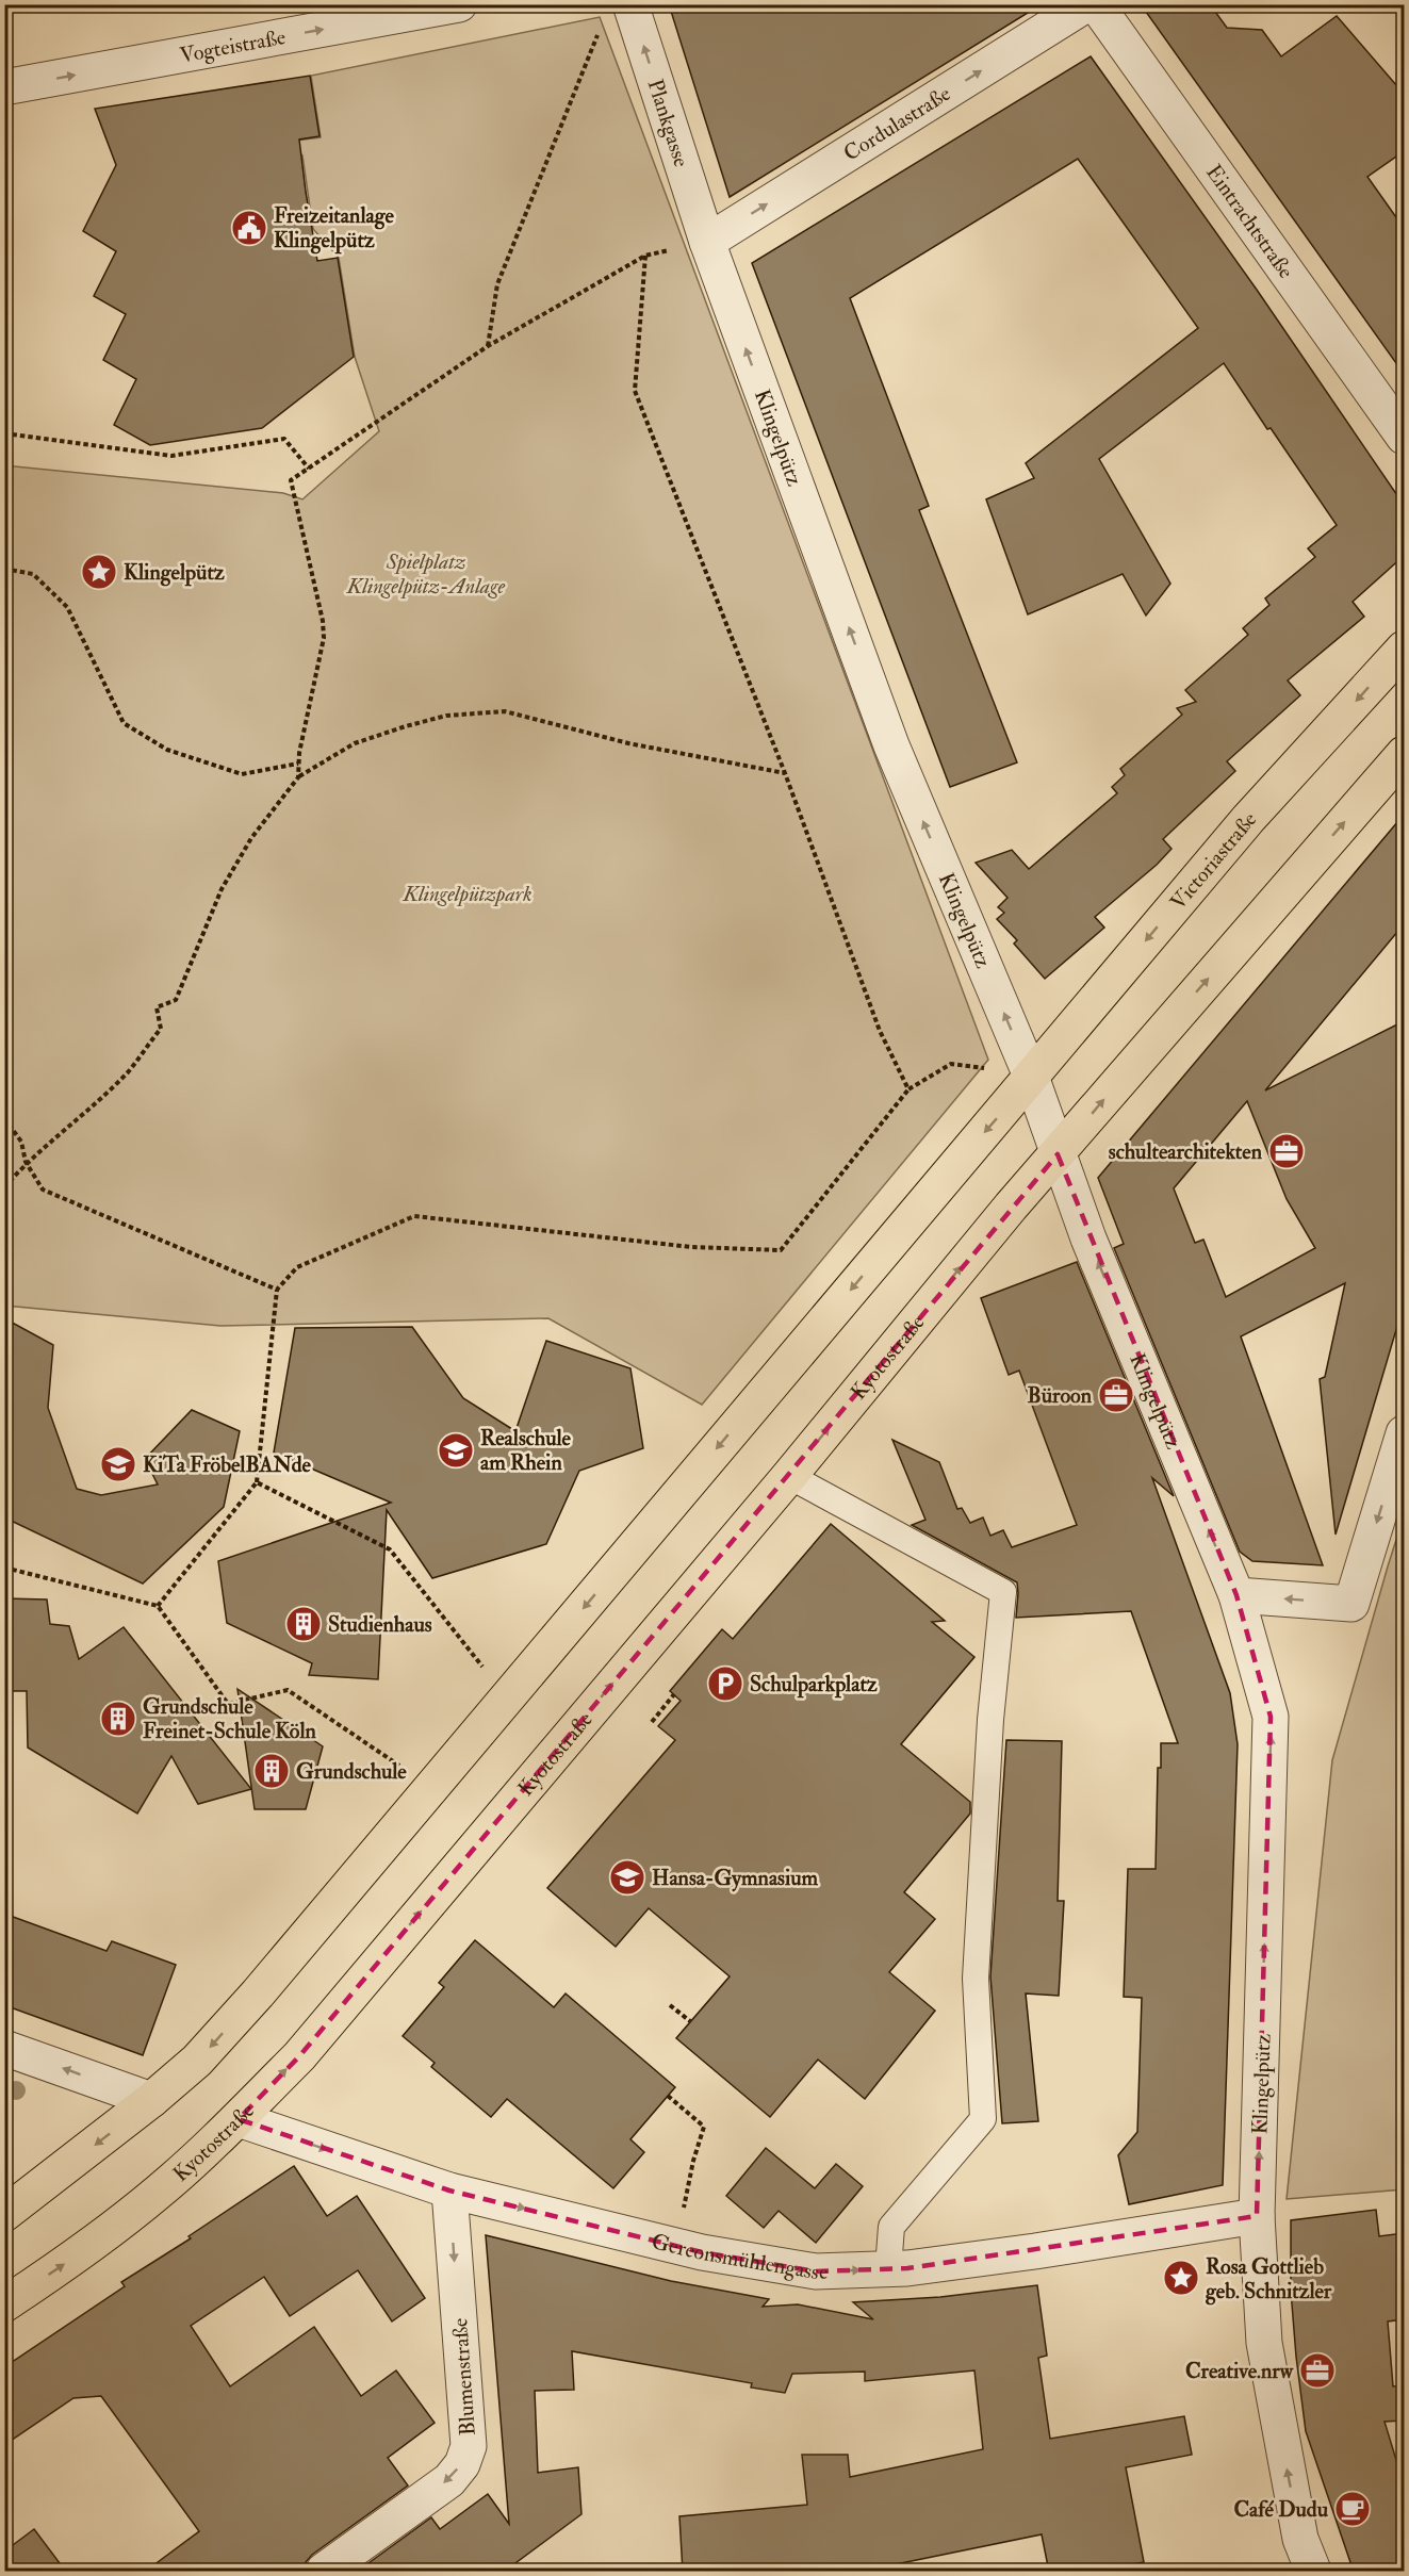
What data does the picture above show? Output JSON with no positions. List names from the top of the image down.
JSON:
{
  "streets": {
    "main road": ["Victoriastraße", "Kyotostraße"],
    "street": [
      "Vogteistraße",
      "Plankgasse",
      "Cordulastraße",
      "Eintrachtstraße",
      "Klingelpütz",
      "Gereonsmühlengasse",
      "Blumenstraße"
    ]
  },
  "crossings": [
    ["Plankgasse", "Cordulastraße"],
    ["Plankgasse", "Klingelpütz"],
    ["Cordulastraße", "Klingelpütz"],
    ["Klingelpütz", "Victoriastraße"],
    ["Klingelpütz", "Kyotostraße"],
    ["Klingelpütz", "Gereonsmühlengasse"],
    ["Kyotostraße", "Gereonsmühlengasse"],
    ["Gereonsmühlengasse", "Blumenstraße"]
  ],
  "one_way": [
    "Vogteistraße",
    "Plankgasse",
    "Cordulastraße",
    "Klingelpütz",
    "Gereonsmühlengasse",
    "Blumenstraße"
  ],
  "parks": ["Spielplatz Klingelpütz-Anlage", "Klingelpützpark"],
  "places": {
    "public building": ["Freizeitanlage Klingelpütz"],
    "place": ["Klingelpütz", "Rosa Gottlieb geb. Schnitzler"],
    "office": ["schultearchitekten", "Büroon", "Creative.nrw"],
    "school or university": ["Realschule am Rhein", "KiTa FröbelBANde", "Hansa-Gymnasium"],
    "building": ["Studienhaus", "Grundschule Freinet-Schule Köln", "Grundschule"],
    "parking": ["Schulparkplatz"],
    "cafe": ["Café Dudu"]
  }
}
